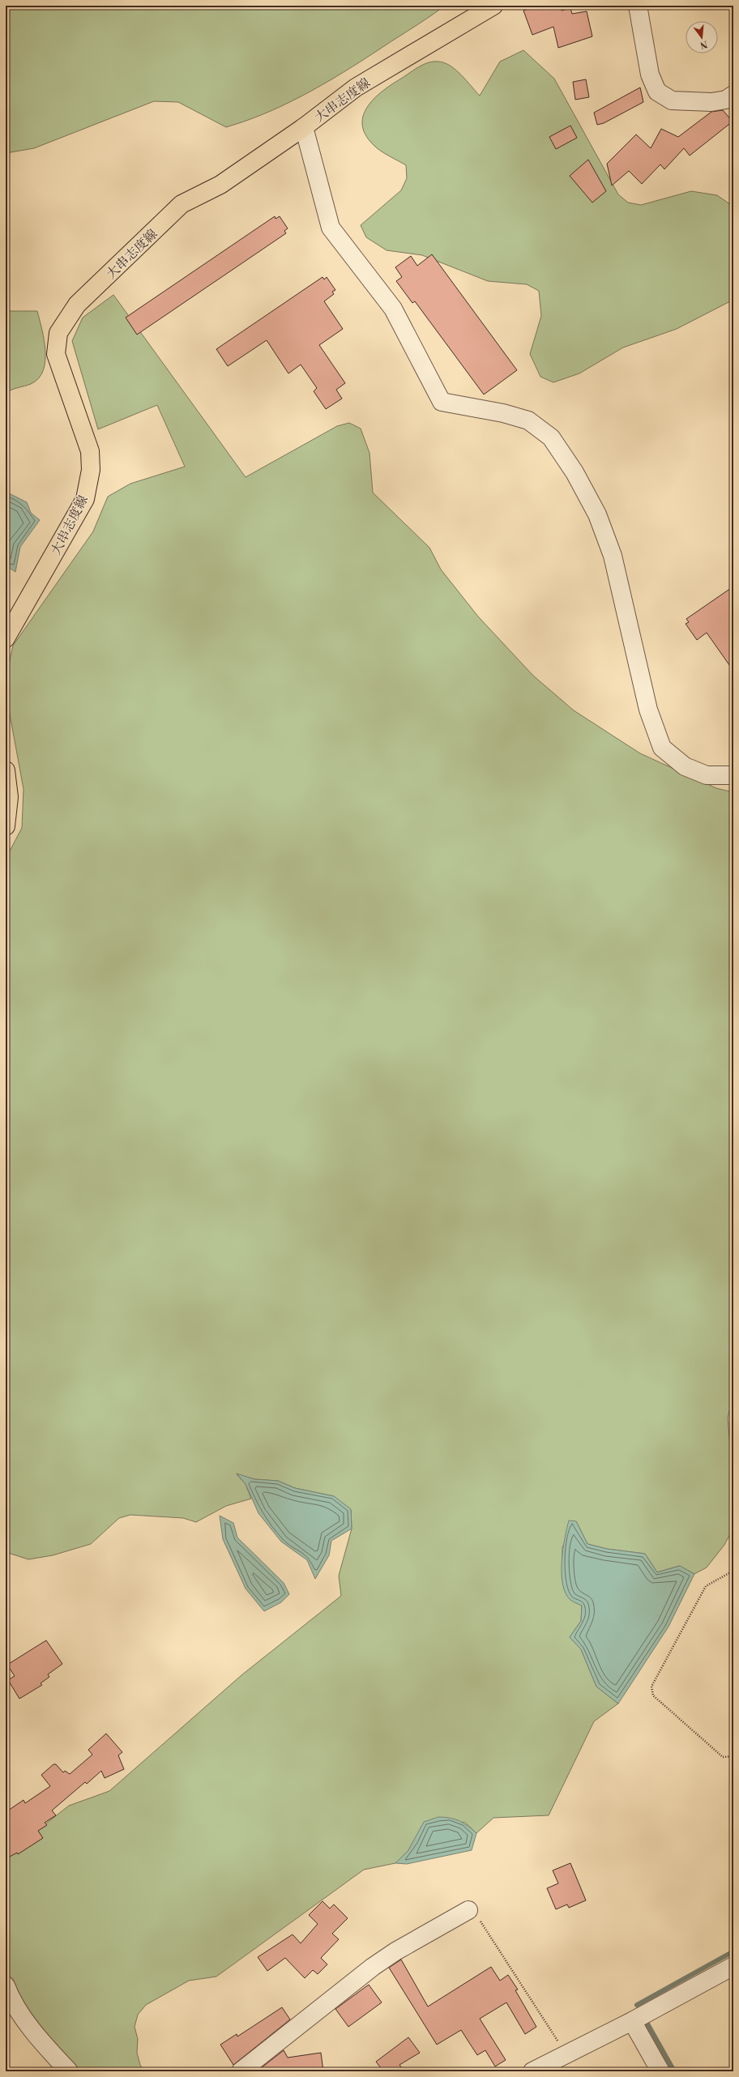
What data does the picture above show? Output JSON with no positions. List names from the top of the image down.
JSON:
{
  "streets": {
    "main road": ["大串志度線"]
  },
  "north": "bottom"
}
